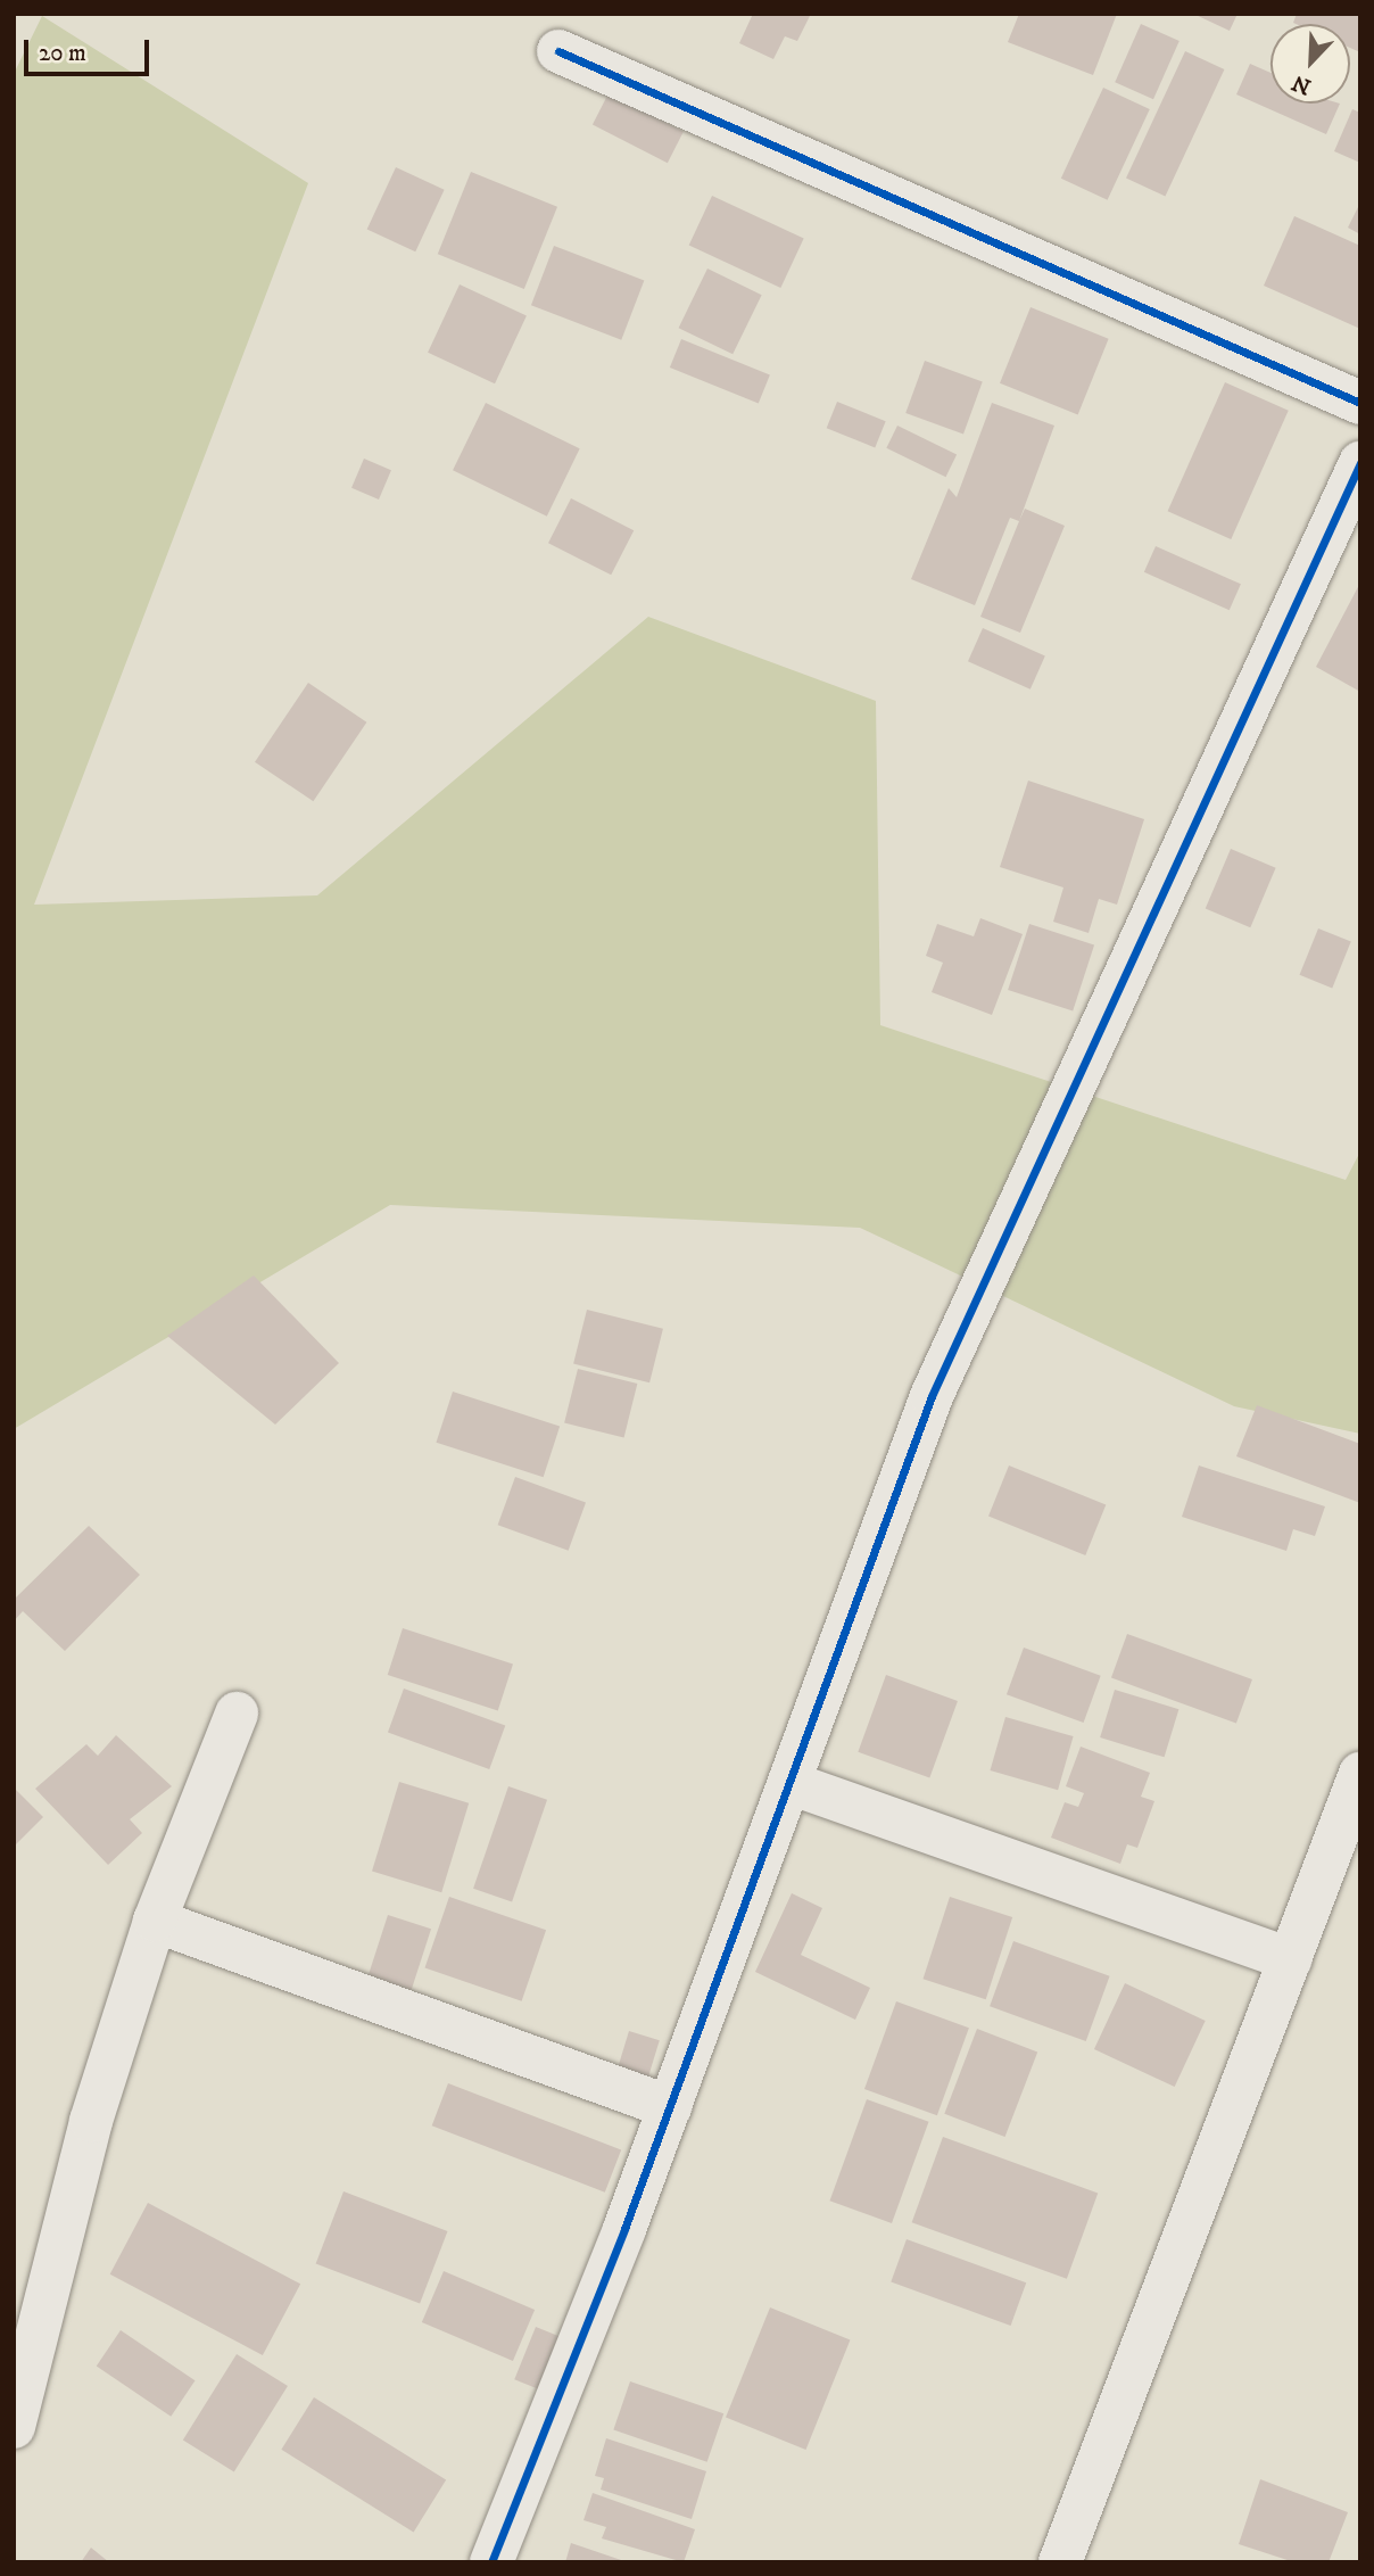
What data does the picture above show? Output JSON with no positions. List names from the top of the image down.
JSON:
{
  "scale_bar": "20 m",
  "north": "bottom left"
}
